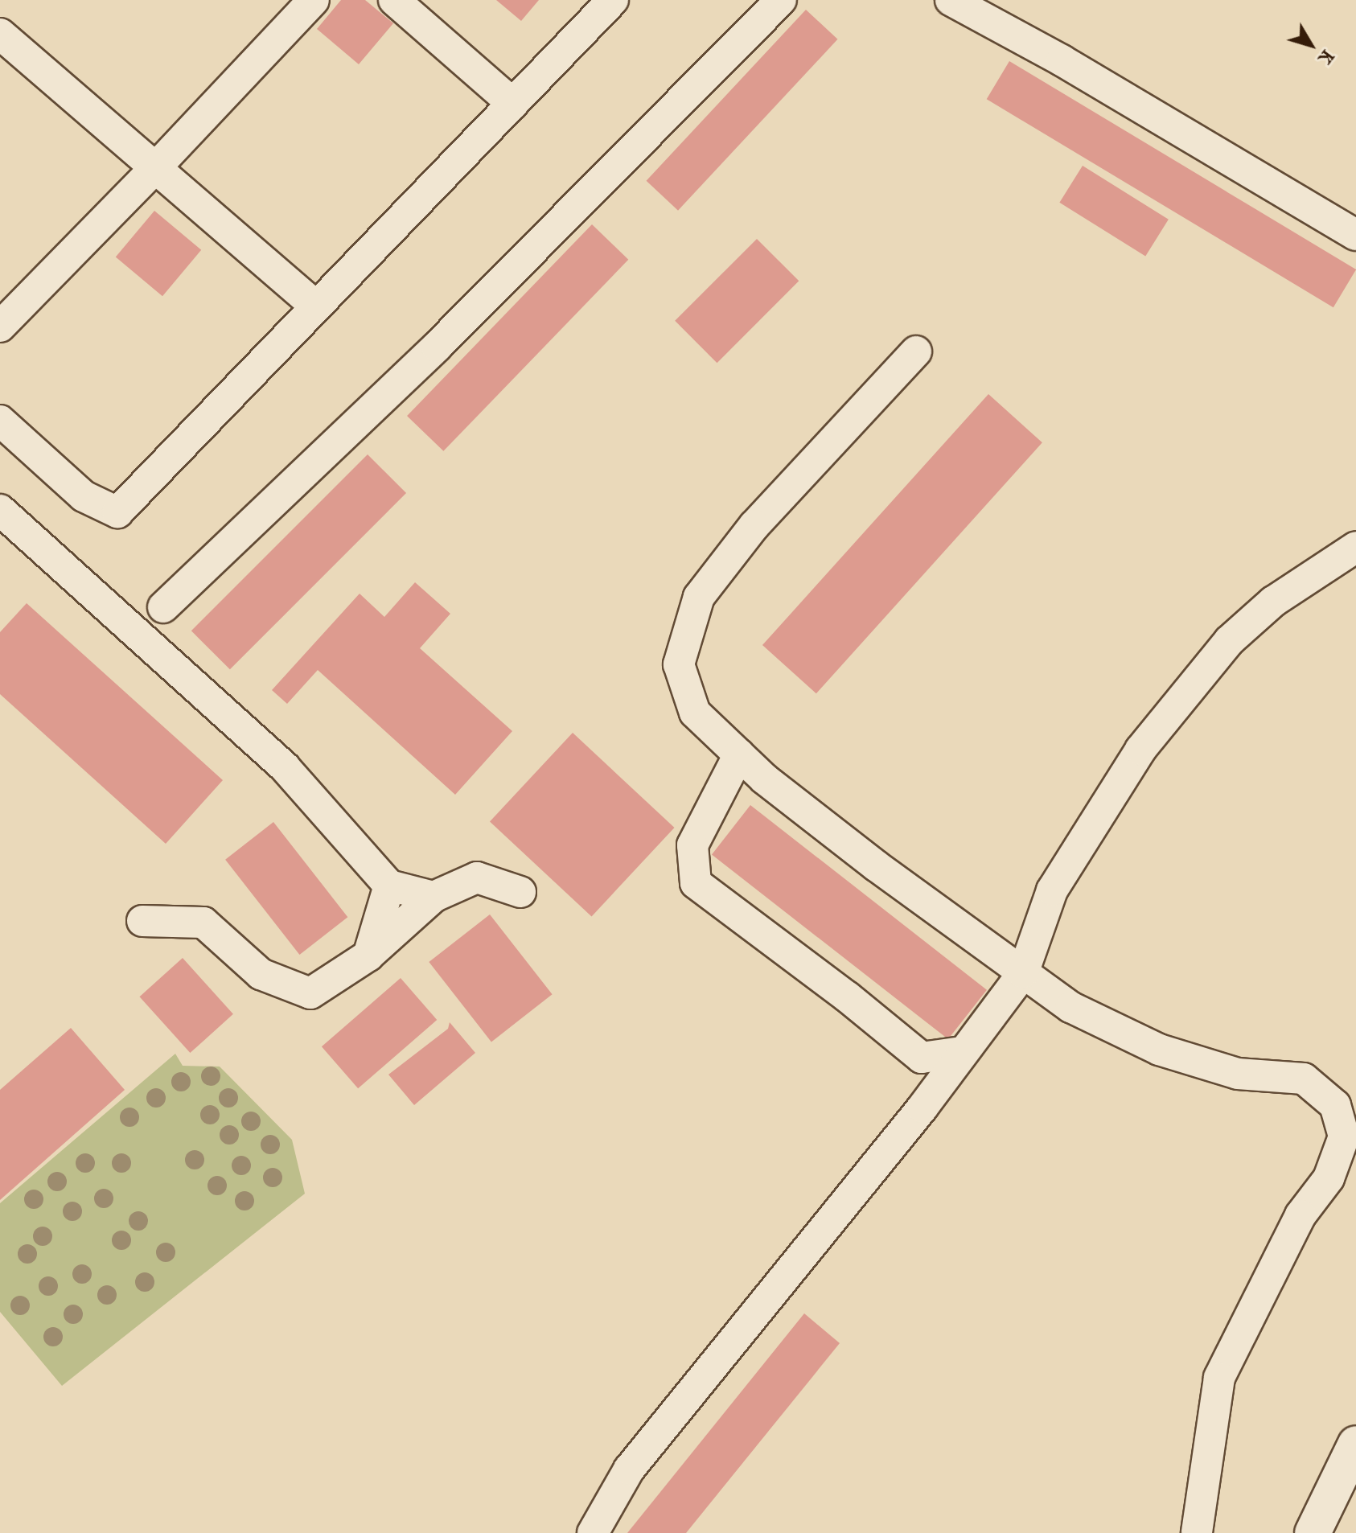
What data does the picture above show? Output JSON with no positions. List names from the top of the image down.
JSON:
{
  "north": "bottom right"
}
